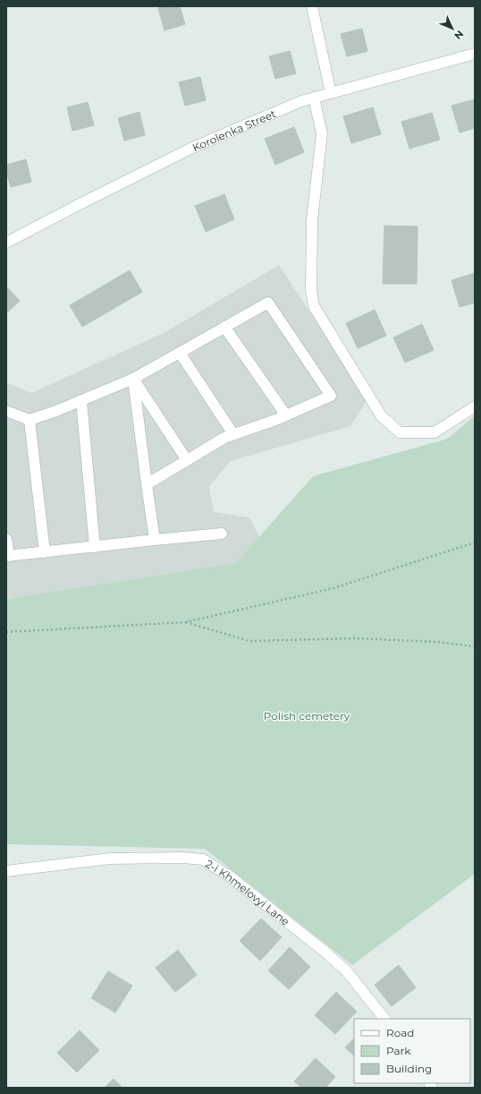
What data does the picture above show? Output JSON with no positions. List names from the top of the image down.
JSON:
{
  "streets": {
    "street": ["Korolenka Street", "2-i Khmelovyi Lane"]
  },
  "parks": ["Polish cemetery"],
  "legend": ["Road", "Park", "Building"],
  "north": "bottom right"
}
